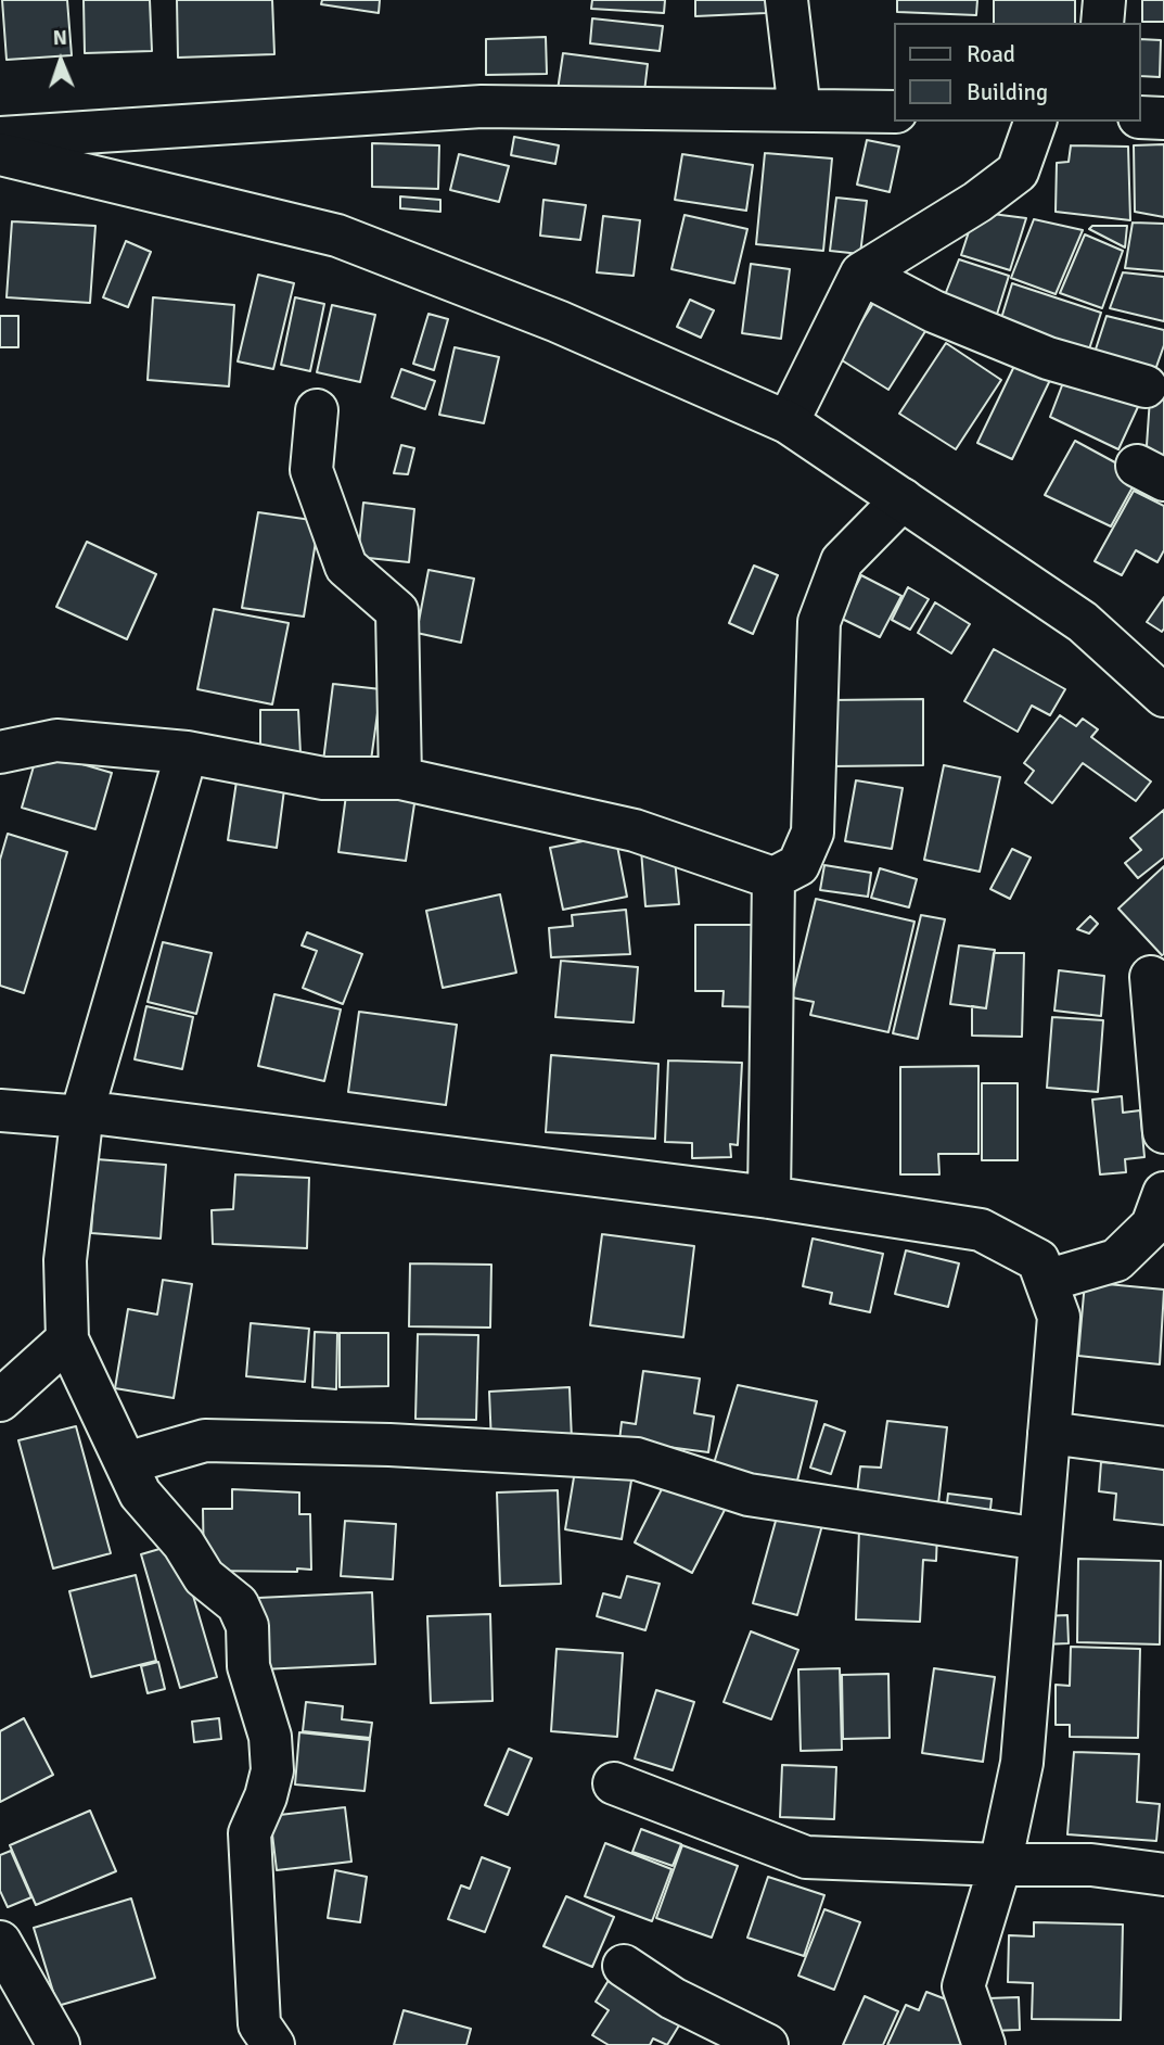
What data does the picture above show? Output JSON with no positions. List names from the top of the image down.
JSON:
{
  "legend": ["Road", "Building"],
  "north": "top"
}
